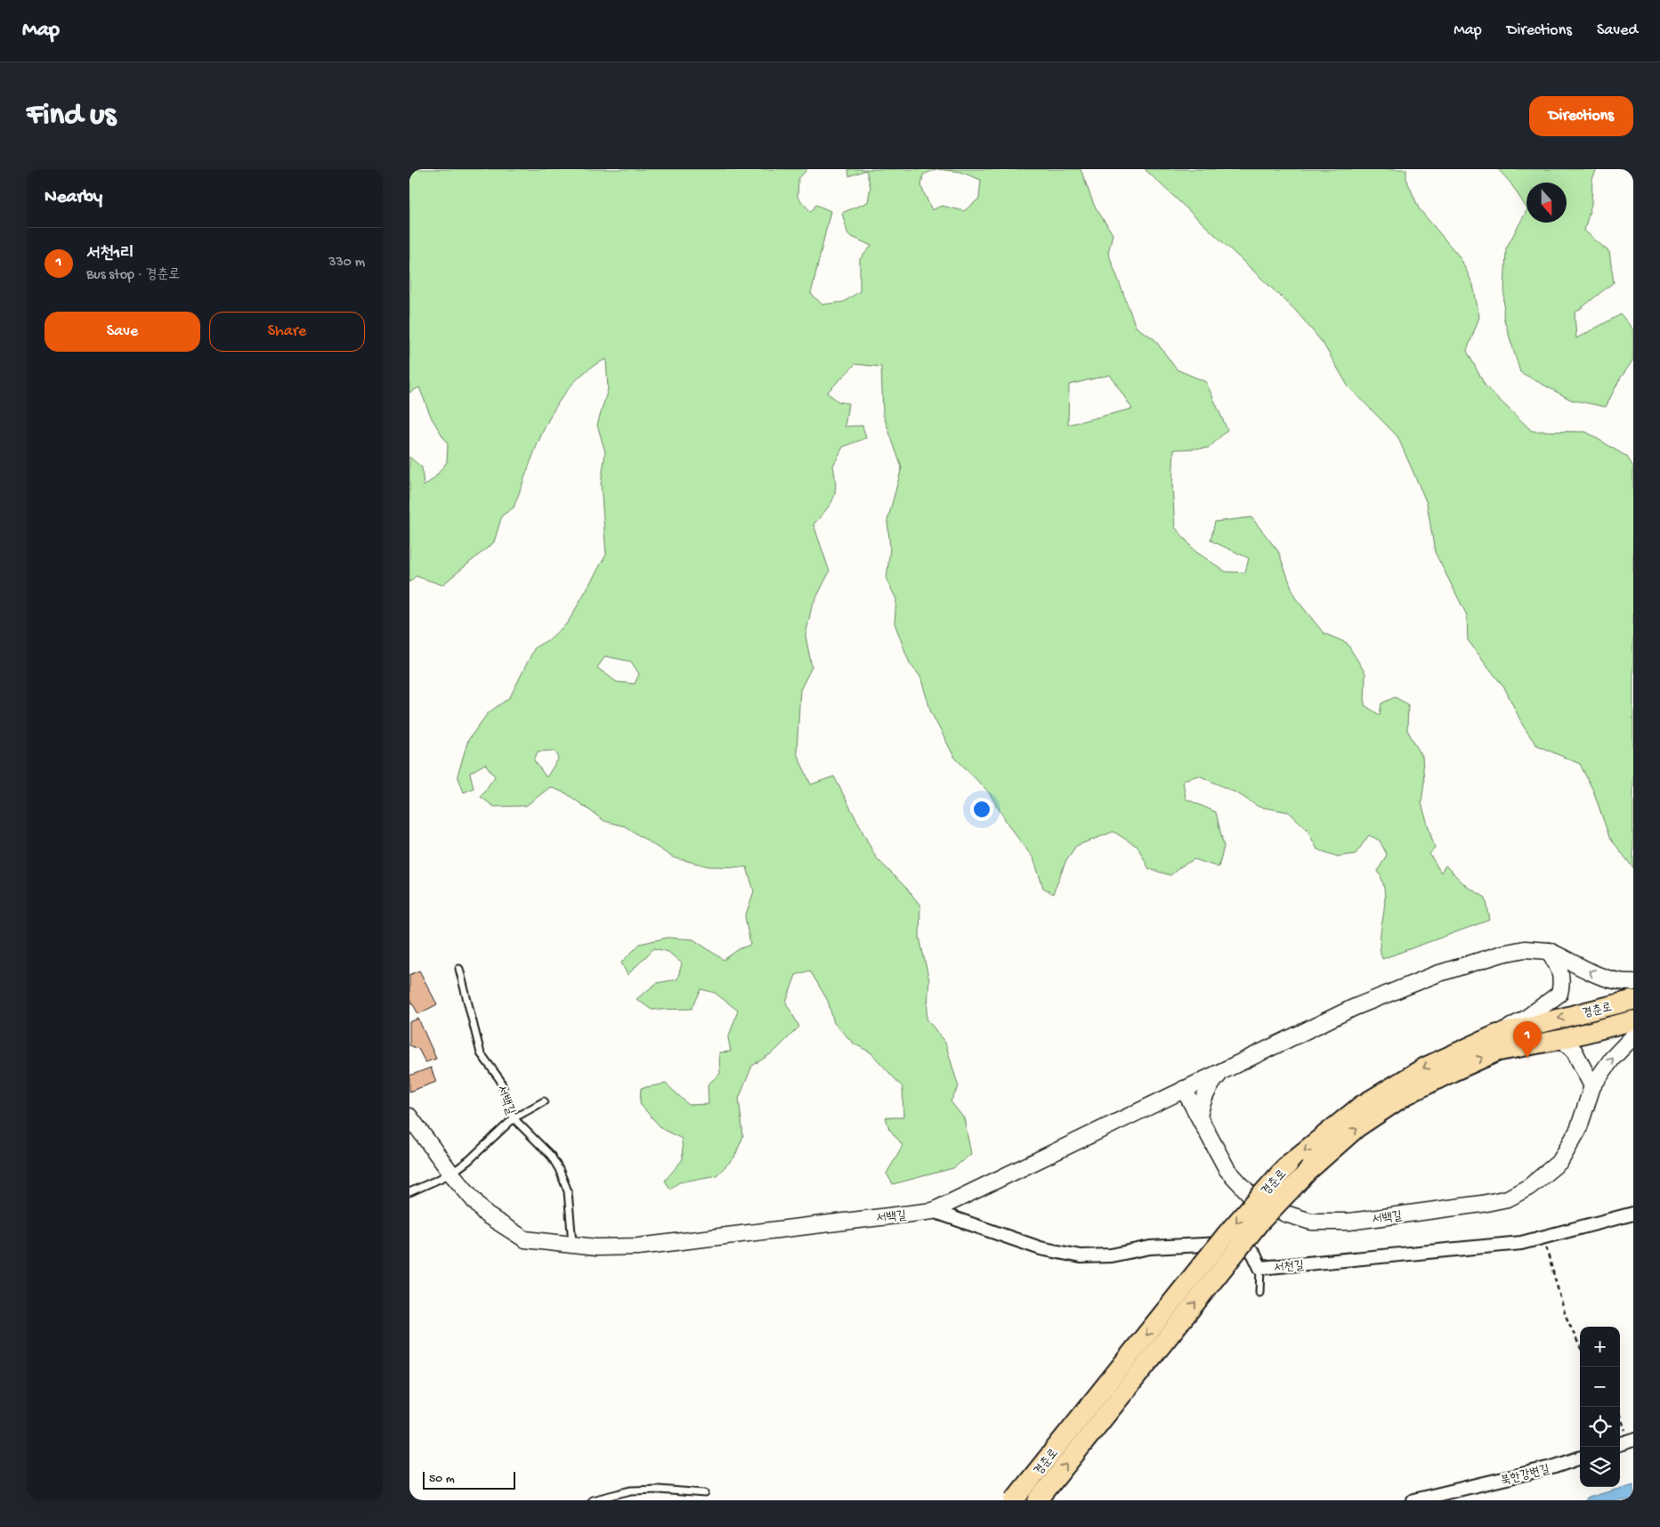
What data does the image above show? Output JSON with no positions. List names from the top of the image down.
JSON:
{
  "streets": {
    "main road": ["경춘로"],
    "street": ["서백길", "서천길", "북한강변길"]
  },
  "crossings": [
    ["서백길", "서천길"]
  ],
  "scale_bar": "50 m",
  "north": "bottom",
  "page": {
    "header": "Map",
    "nav": ["Map", "Directions", "Saved"],
    "buttons": [
      "Directions",
      ["Save", "Share"]
    ],
    "title": "Find us",
    "heading": "Nearby",
    "list": [
      {
        "mark": "1",
        "name": "서천1리",
        "note": "Bus stop · 경춘로",
        "value": "330 m"
      }
    ],
    "pins": "1",
    "map_buttons": ["+", "−"],
    "scale": "50 m"
  }
}
